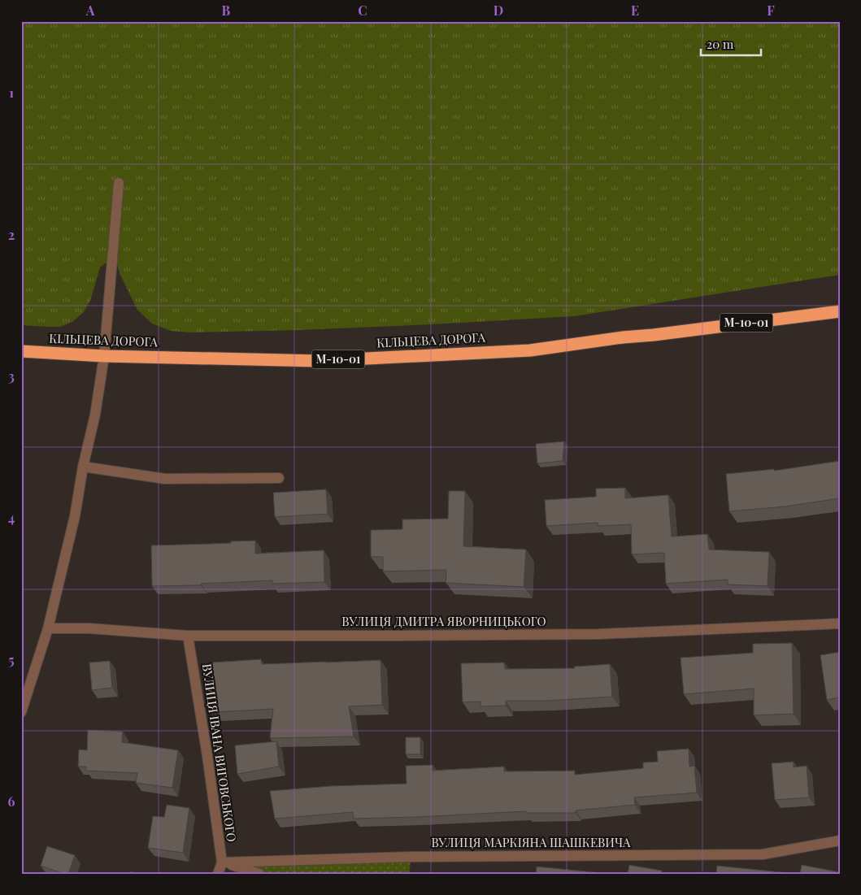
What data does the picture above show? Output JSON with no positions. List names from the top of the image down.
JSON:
{
  "streets": {
    "highway": ["М-10-01", "КІЛЬЦЕВА ДОРОГА"],
    "street": ["ВУЛИЦЯ ДМИТРА ЯВОРНИЦЬКОГО", "ВУЛИЦЯ ІВАНА ВИГОВСЬКОГО", "ВУЛИЦЯ МАРКІЯНА ШАШКЕВИЧА"]
  },
  "crossings": [
    ["ВУЛИЦЯ ДМИТРА ЯВОРНИЦЬКОГО", "ВУЛИЦЯ ІВАНА ВИГОВСЬКОГО"],
    ["ВУЛИЦЯ ІВАНА ВИГОВСЬКОГО", "ВУЛИЦЯ МАРКІЯНА ШАШКЕВИЧА"]
  ],
  "scale_bar": "20 m",
  "grid": {
    "columns": [
      "A",
      "B",
      "C",
      "D",
      "E",
      "F"
    ],
    "rows": [
      "1",
      "2",
      "3",
      "4",
      "5",
      "6"
    ]
  }
}
